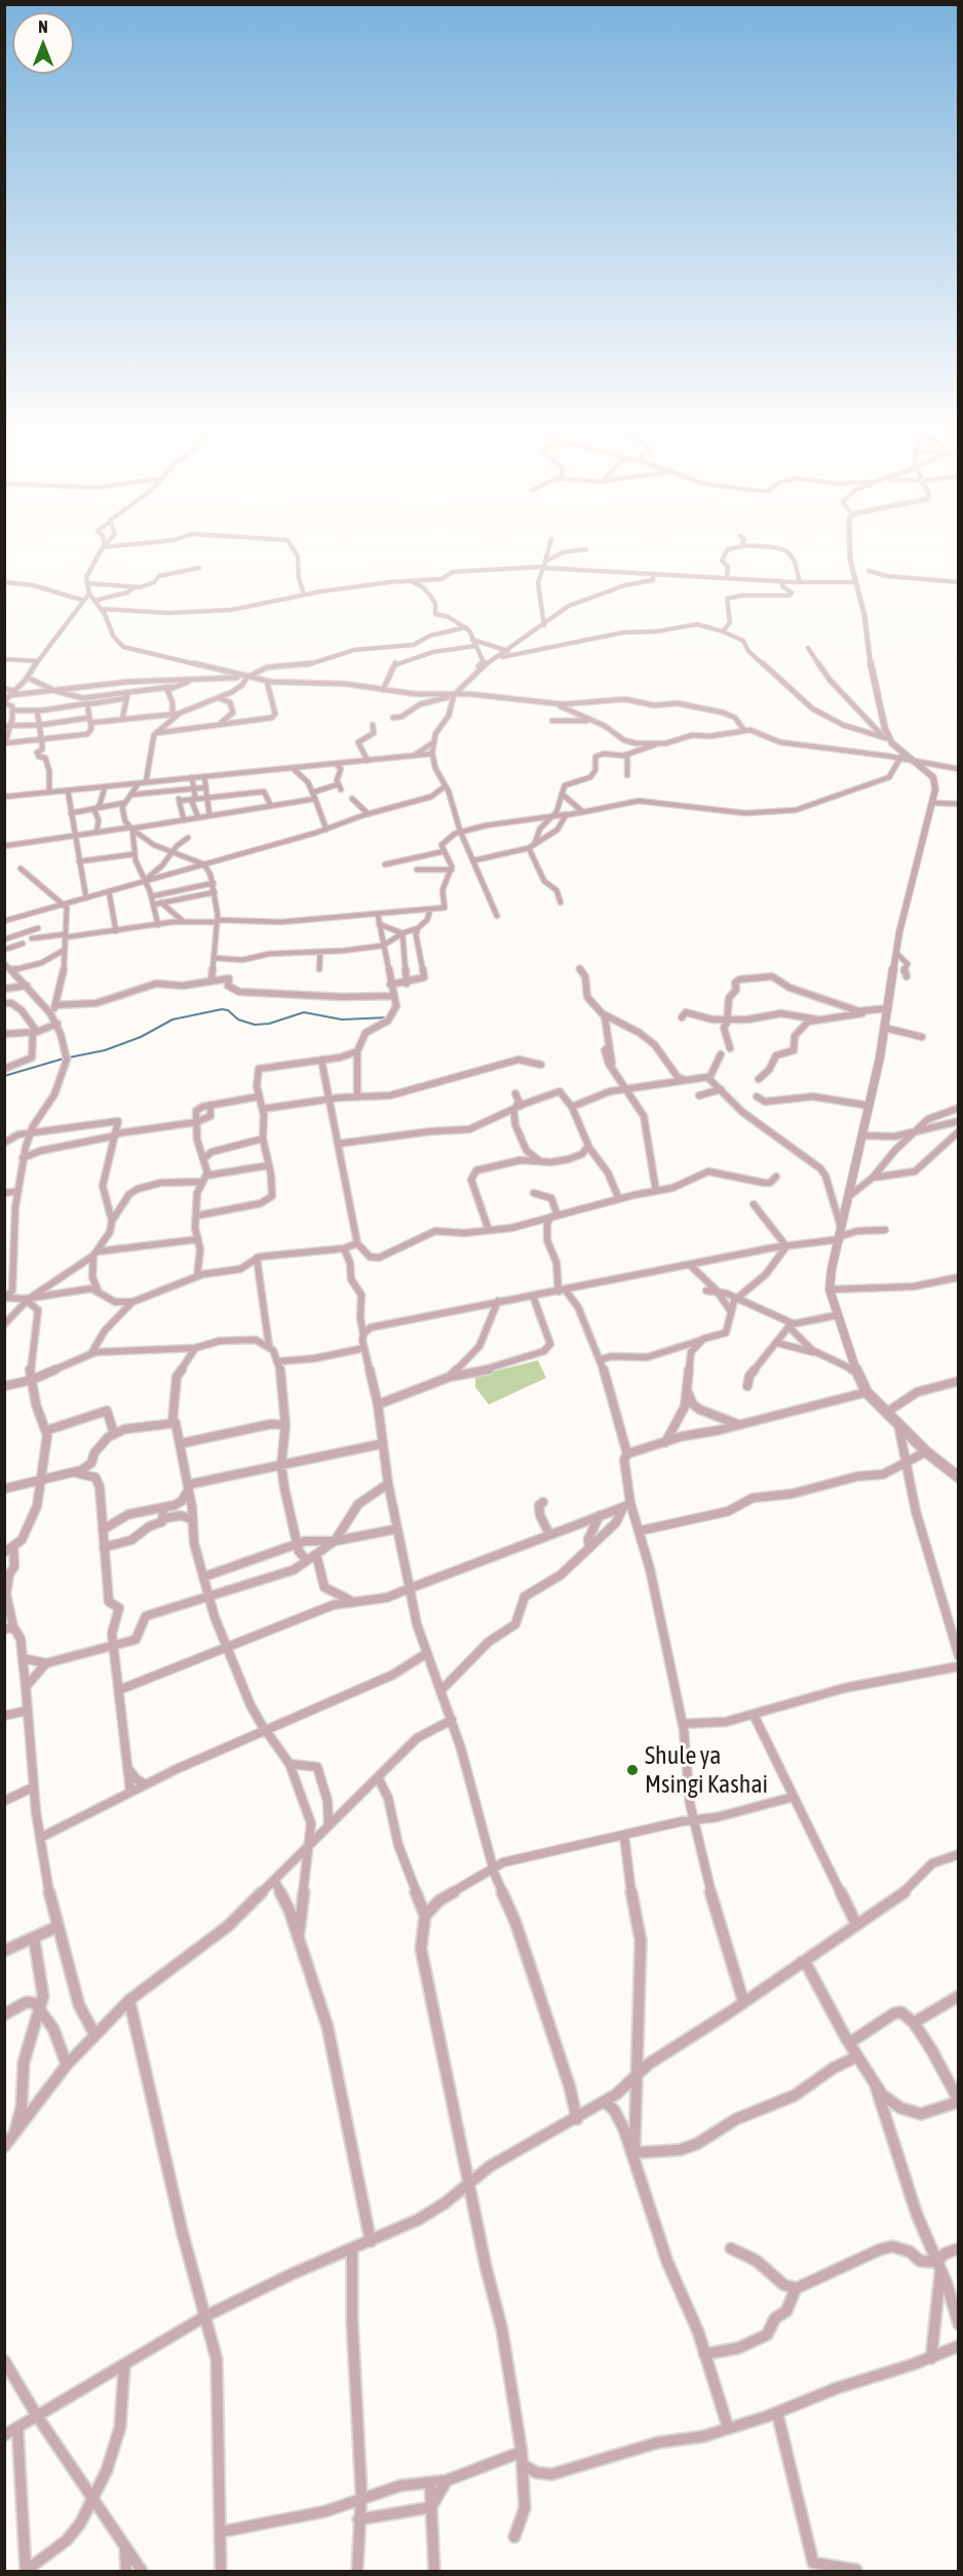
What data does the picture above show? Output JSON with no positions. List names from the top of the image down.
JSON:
{
  "places": ["Shule ya Msingi Kashai"],
  "north": "top"
}
